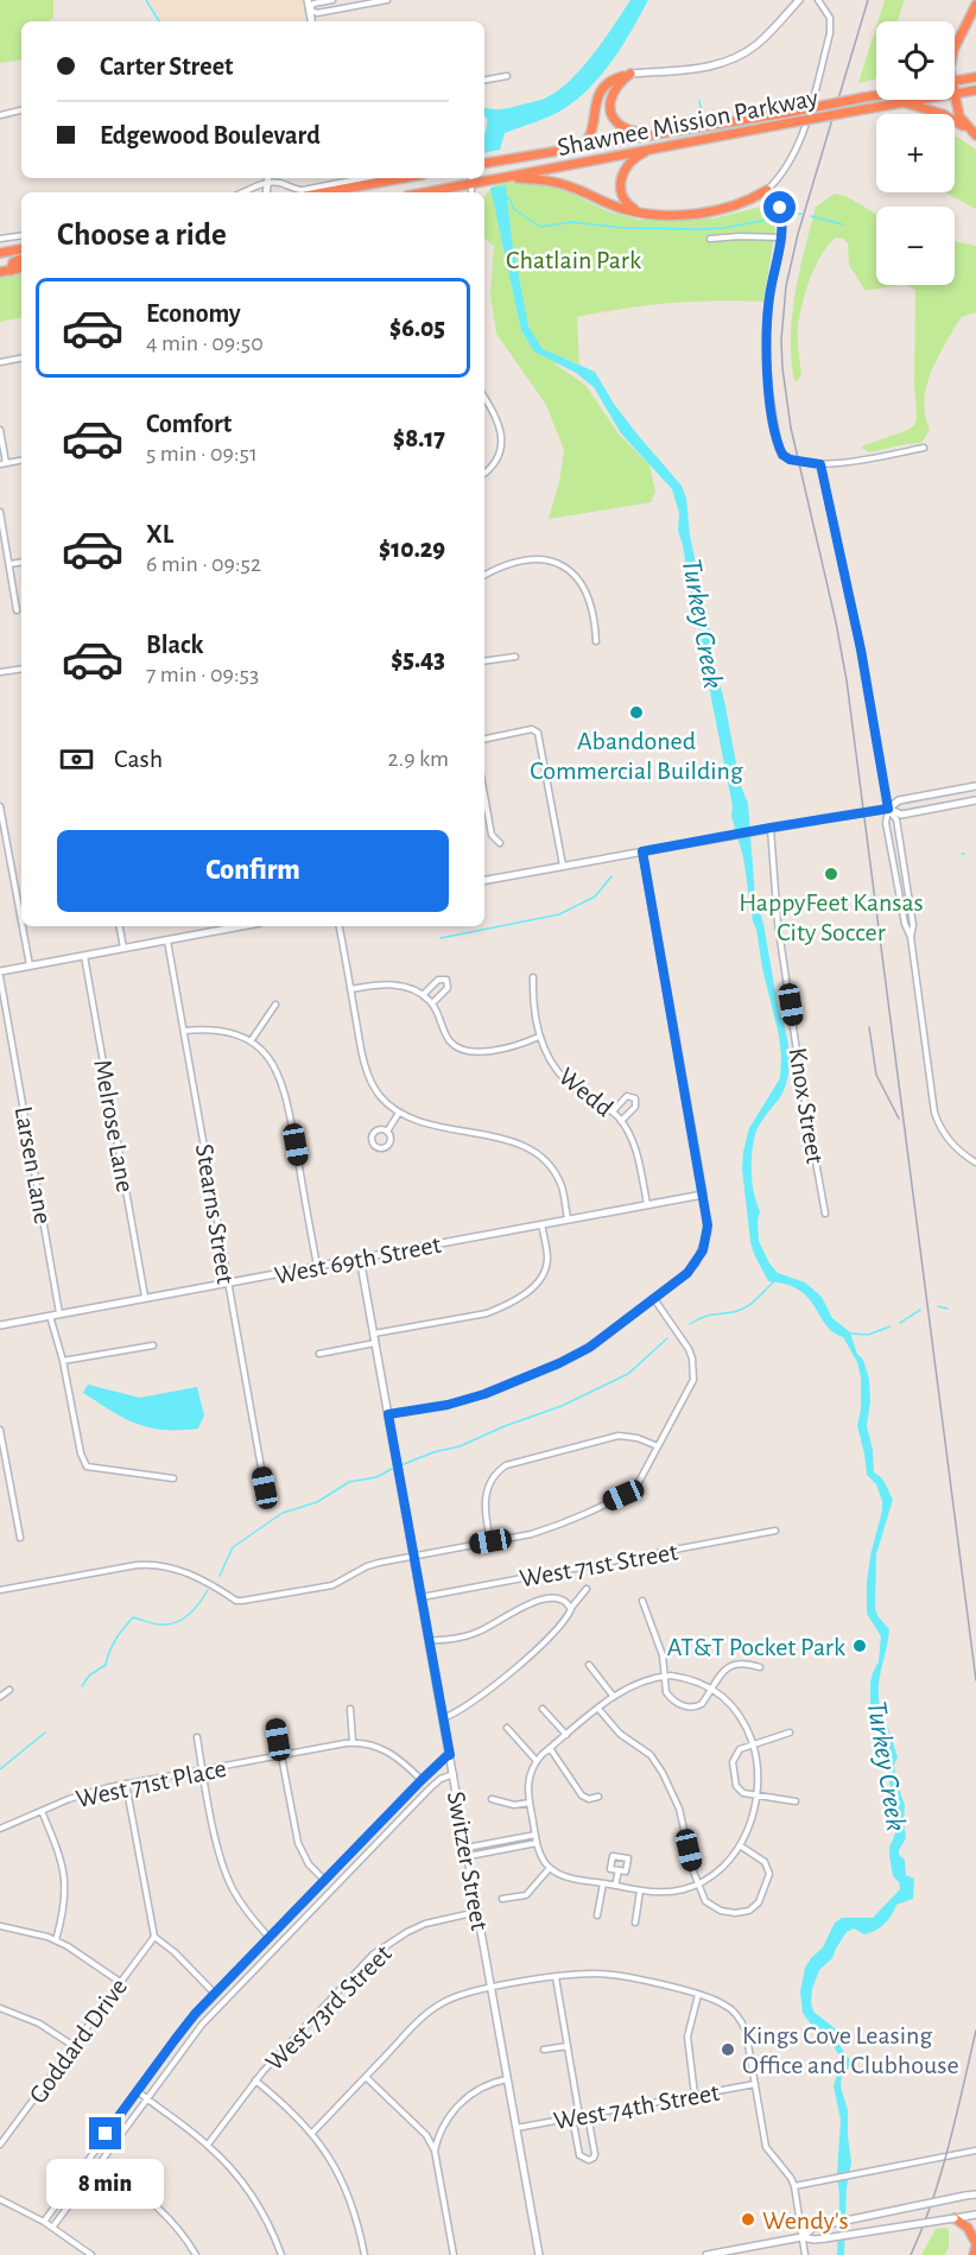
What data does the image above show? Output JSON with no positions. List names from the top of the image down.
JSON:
{
  "streets": {
    "highway": ["Shawnee Mission Parkway"],
    "street": [
      "Wedd",
      "Knox Street",
      "Melrose Lane",
      "Larsen Lane",
      "Stearns Street",
      "West 69th Street",
      "West 71st Street",
      "West 71st Place",
      "Switzer Street",
      "West 73rd Street",
      "Goddard Drive",
      "West 74th Street"
    ]
  },
  "crossings": [
    ["Wedd", "West 69th Street"],
    ["Melrose Lane", "West 69th Street"],
    ["Larsen Lane", "West 69th Street"],
    ["Stearns Street", "West 69th Street"],
    ["West 69th Street", "Switzer Street"],
    ["West 71st Street", "Switzer Street"],
    ["Switzer Street", "West 73rd Street"],
    ["Switzer Street", "West 74th Street"]
  ],
  "water": ["Turkey Creek"],
  "parks": ["Chatlain Park"],
  "places": [
    "Abandoned Commercial Building",
    "HappyFeet Kansas City Soccer",
    "AT&T Pocket Park",
    "Kings Cove Leasing Office and Clubhouse",
    "Wendy's"
  ],
  "page": {
    "map_buttons": ["+", "−"],
    "banner": ["Carter Street", "Edgewood Boulevard"],
    "heading": "Choose a ride",
    "list": [
      {
        "name": "Economy",
        "note": "4 min · 09:50",
        "value": "$6.05"
      },
      {
        "name": "Comfort",
        "note": "5 min · 09:51",
        "value": "$8.17"
      },
      {
        "name": "XL",
        "note": "6 min · 09:52",
        "value": "$10.29"
      },
      {
        "name": "Black",
        "note": "7 min · 09:53",
        "value": "$5.43"
      }
    ],
    "pay": ["Cash", "2.9 km"],
    "buttons": "Confirm",
    "bubble": "8 min"
  }
}
